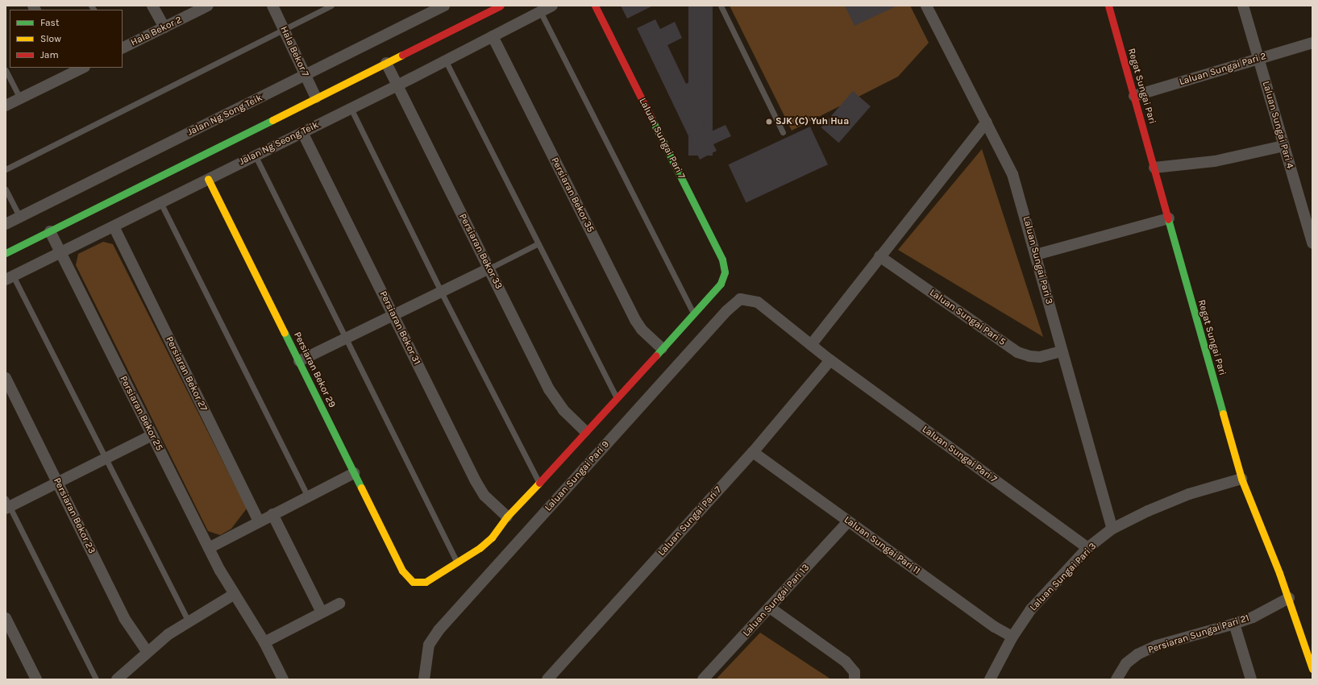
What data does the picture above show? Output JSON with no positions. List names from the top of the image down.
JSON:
{
  "streets": {
    "main road": ["Regat Sungai Pari", "Laluan Sungai Pari 7", "Persiaran Bekor 29"],
    "street": [
      "Hala Bekor 2",
      "Hala Bekor 7",
      "Laluan Sungai Pari 2",
      "Jalan Ng Song Teik",
      "Laluan Sungai Pari 4",
      "Jalan Ng Seong Teik",
      "Persiaran Bekor 35",
      "Persiaran Bekor 33",
      "Laluan Sungai Pari 3",
      "Laluan Sungai Pari 5",
      "Persiaran Bekor 31",
      "Persiaran Bekor 27",
      "Persiaran Bekor 25",
      "Laluan Sungai Pari 9",
      "Persiaran Bekor 23",
      "Laluan Sungai Pari 11",
      "Laluan Sungai Pari 13",
      "Persiaran Sungai Pari 21"
    ]
  },
  "crossings": [
    ["Hala Bekor 7", "Jalan Ng Song Teik"],
    ["Laluan Sungai Pari 2", "Regat Sungai Pari"],
    ["Laluan Sungai Pari 2", "Laluan Sungai Pari 4"],
    ["Regat Sungai Pari", "Laluan Sungai Pari 3"],
    ["Regat Sungai Pari", "Persiaran Sungai Pari 21"],
    ["Laluan Sungai Pari 7", "Laluan Sungai Pari 3"],
    ["Laluan Sungai Pari 7", "Laluan Sungai Pari 9"],
    ["Laluan Sungai Pari 7", "Laluan Sungai Pari 11"],
    ["Jalan Ng Seong Teik", "Persiaran Bekor 35"],
    ["Jalan Ng Seong Teik", "Persiaran Bekor 33"],
    ["Jalan Ng Seong Teik", "Persiaran Bekor 31"],
    ["Jalan Ng Seong Teik", "Persiaran Bekor 29"],
    ["Jalan Ng Seong Teik", "Persiaran Bekor 27"],
    ["Jalan Ng Seong Teik", "Persiaran Bekor 25"],
    ["Laluan Sungai Pari 3", "Laluan Sungai Pari 5"],
    ["Laluan Sungai Pari 3", "Laluan Sungai Pari 11"],
    ["Laluan Sungai Pari 11", "Laluan Sungai Pari 13"]
  ],
  "places": ["SJK (C) Yuh Hua"],
  "legend": ["Fast", "Slow", "Jam"]
}
